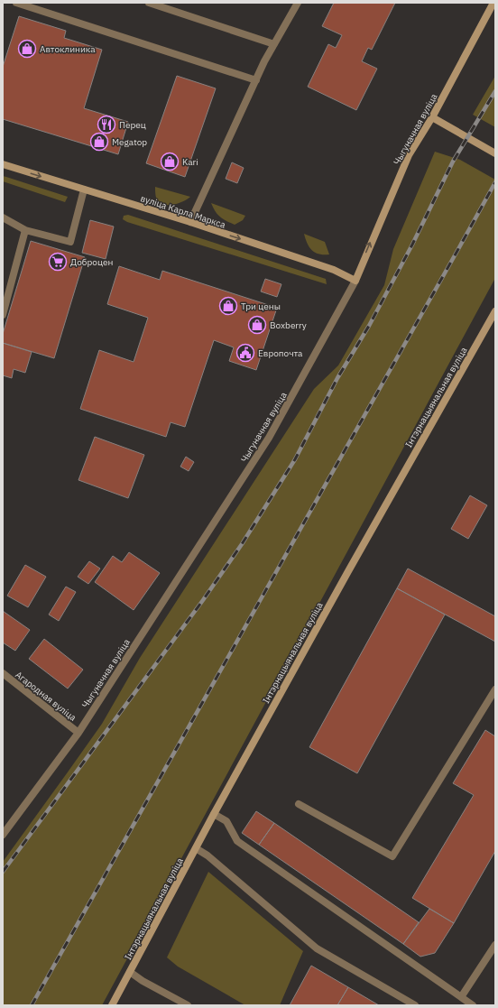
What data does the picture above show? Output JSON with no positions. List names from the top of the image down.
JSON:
{
  "streets": {
    "street": [
      "Чыгуначная вуліца",
      "вуліца Карла Маркса",
      "Інтэрнацыянальная вуліца",
      "Агародная вуліца"
    ]
  },
  "crossings": [
    ["Чыгуначная вуліца", "вуліца Карла Маркса"],
    ["Чыгуначная вуліца", "Агародная вуліца"]
  ],
  "one_way": ["вуліца Карла Маркса"],
  "places": {
    "shop": [
      "Автоклиника",
      "Megatop",
      "Kari",
      "Три цены",
      "Boxberry"
    ],
    "restaurant": ["Перец"],
    "supermarket": ["Доброцен"],
    "public building": ["Европочта"]
  }
}
